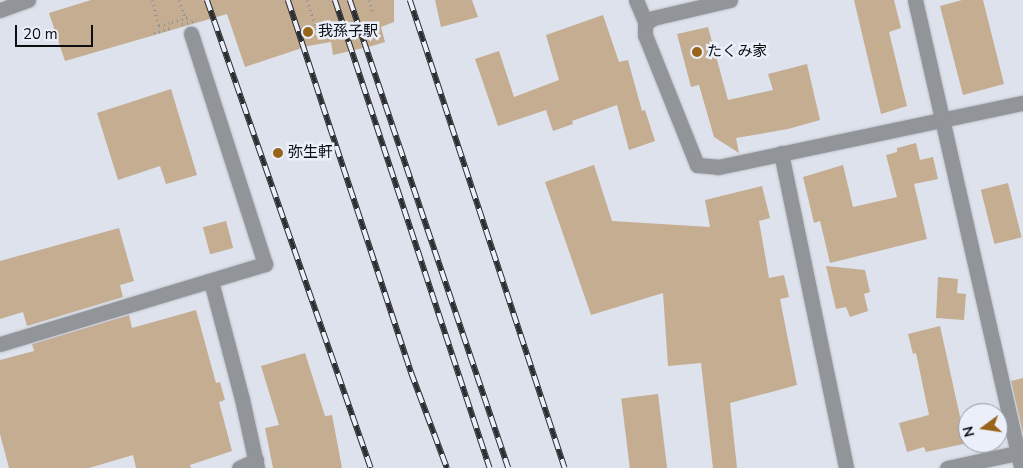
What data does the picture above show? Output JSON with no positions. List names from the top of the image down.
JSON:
{
  "places": ["我孫子駅", "たくみ家", "弥生軒"],
  "scale_bar": "20 m",
  "north": "left"
}
